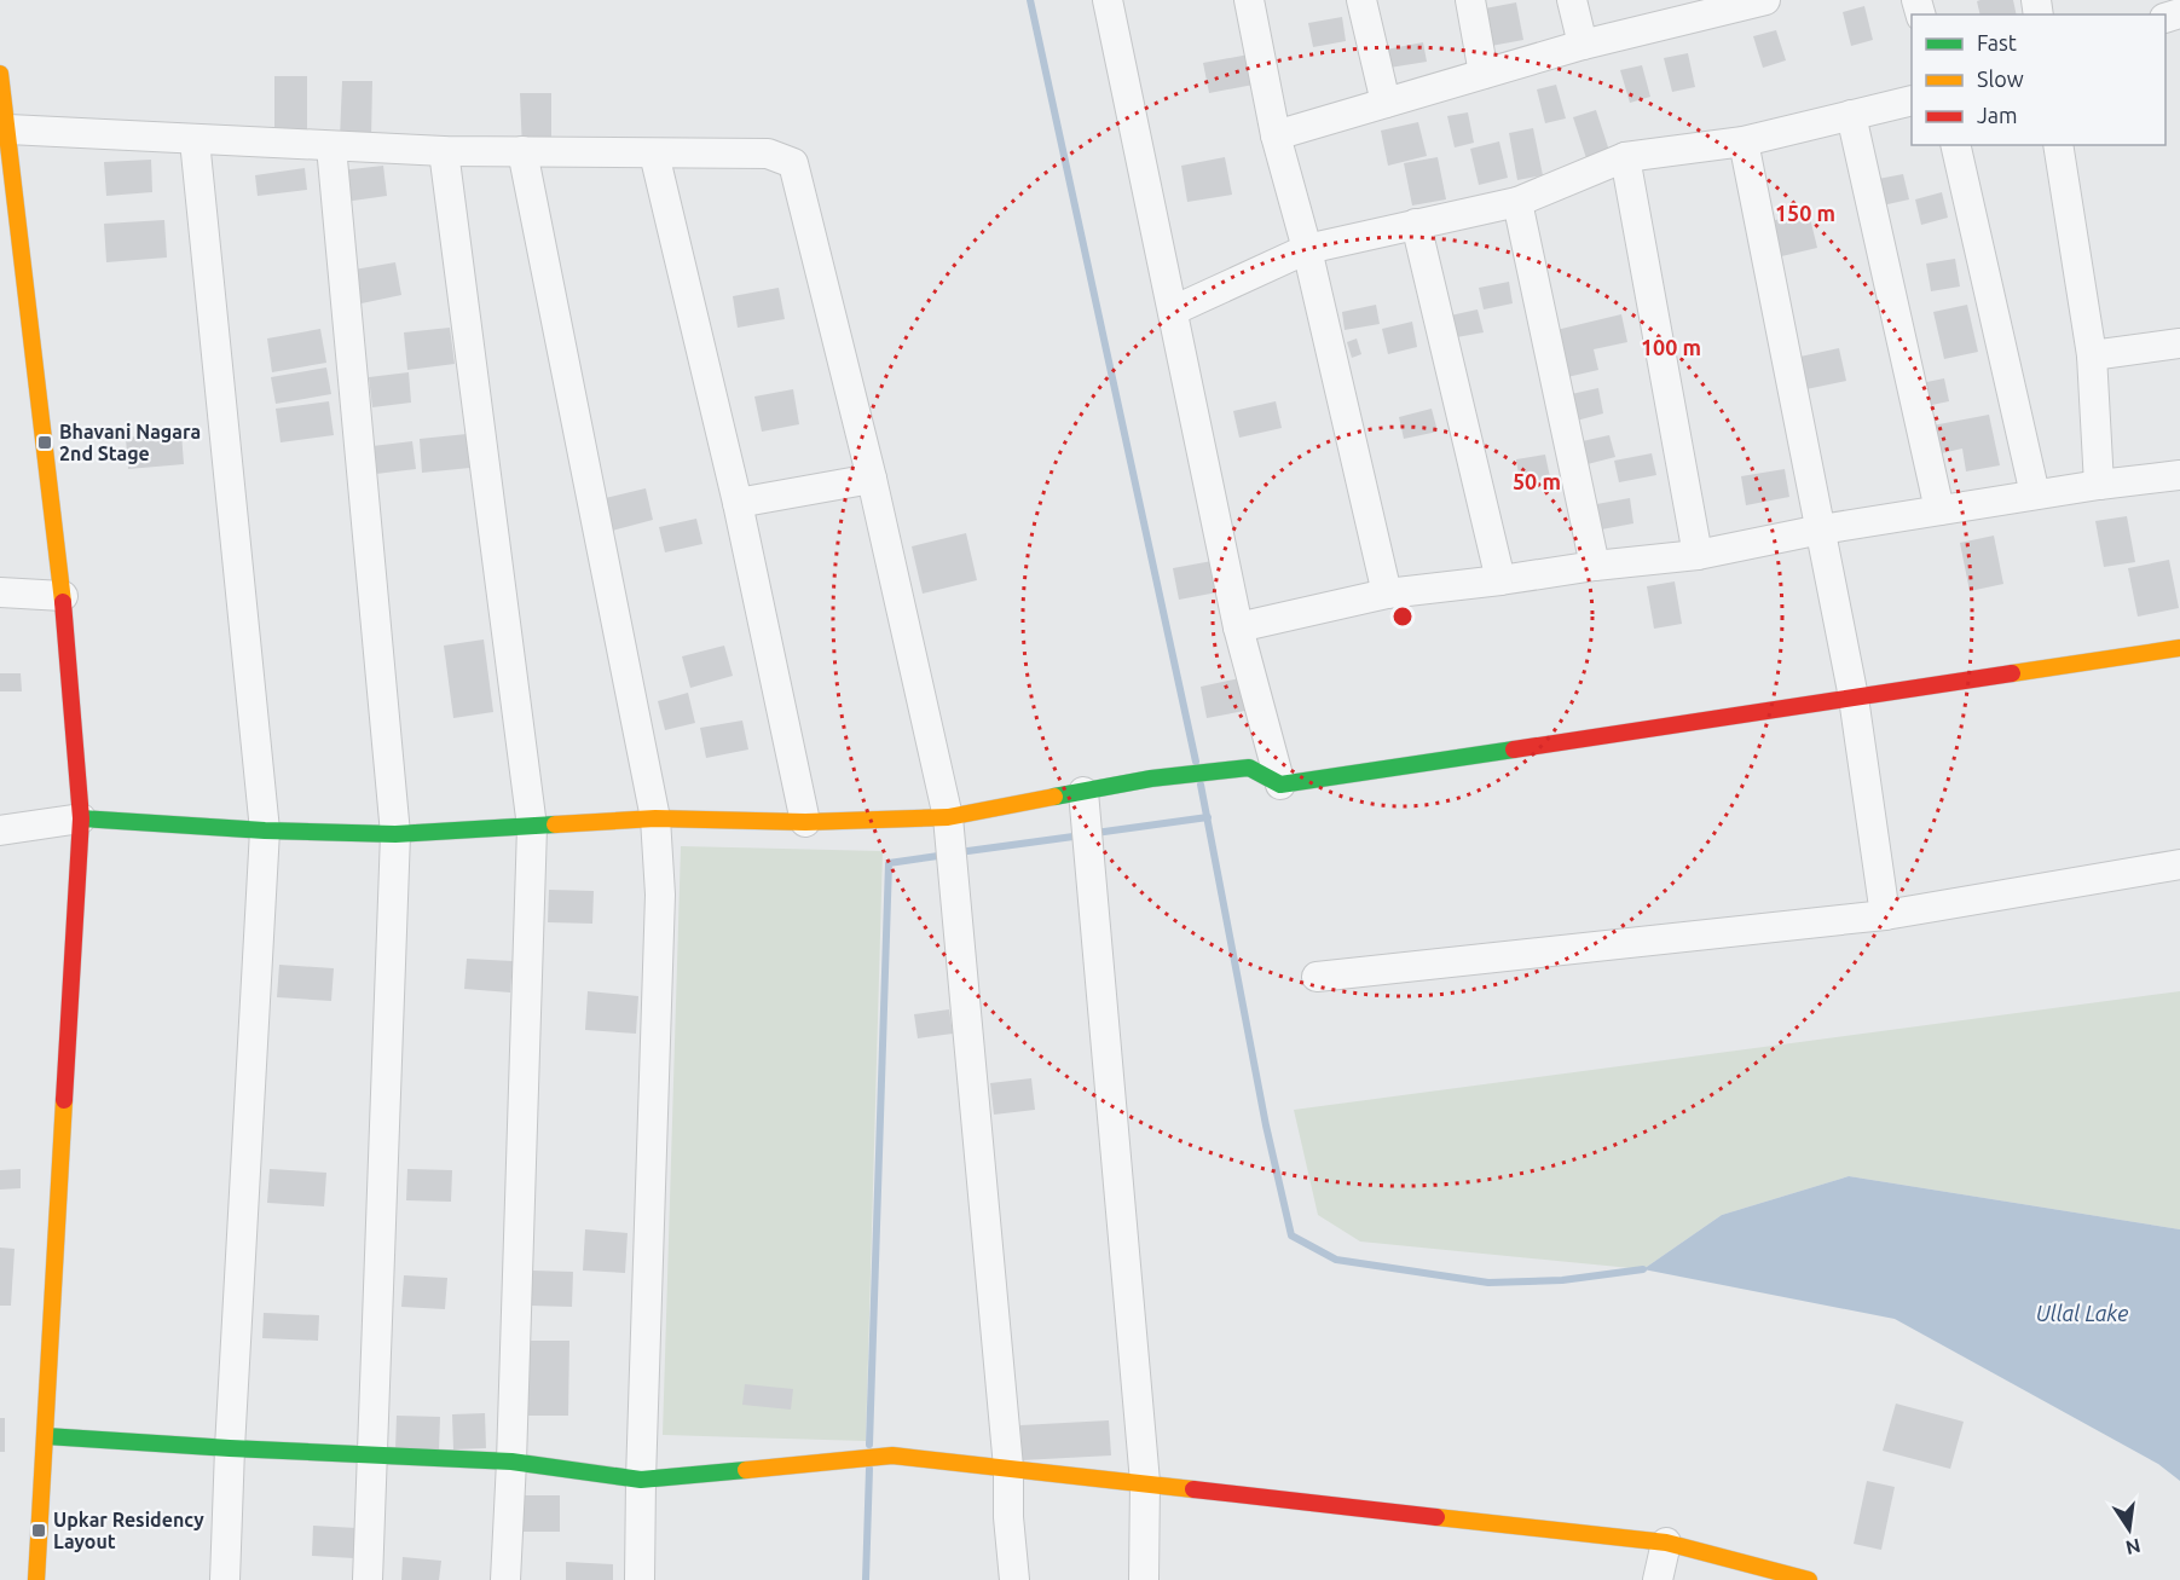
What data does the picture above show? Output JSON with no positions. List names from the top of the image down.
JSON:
{
  "water": ["Ullal Lake"],
  "places": {
    "transit": ["Bhavani Nagara 2nd Stage", "Upkar Residency Layout"]
  },
  "legend": ["Fast", "Slow", "Jam"],
  "north": "bottom",
  "rings": ["150 m", "100 m", "50 m"]
}
